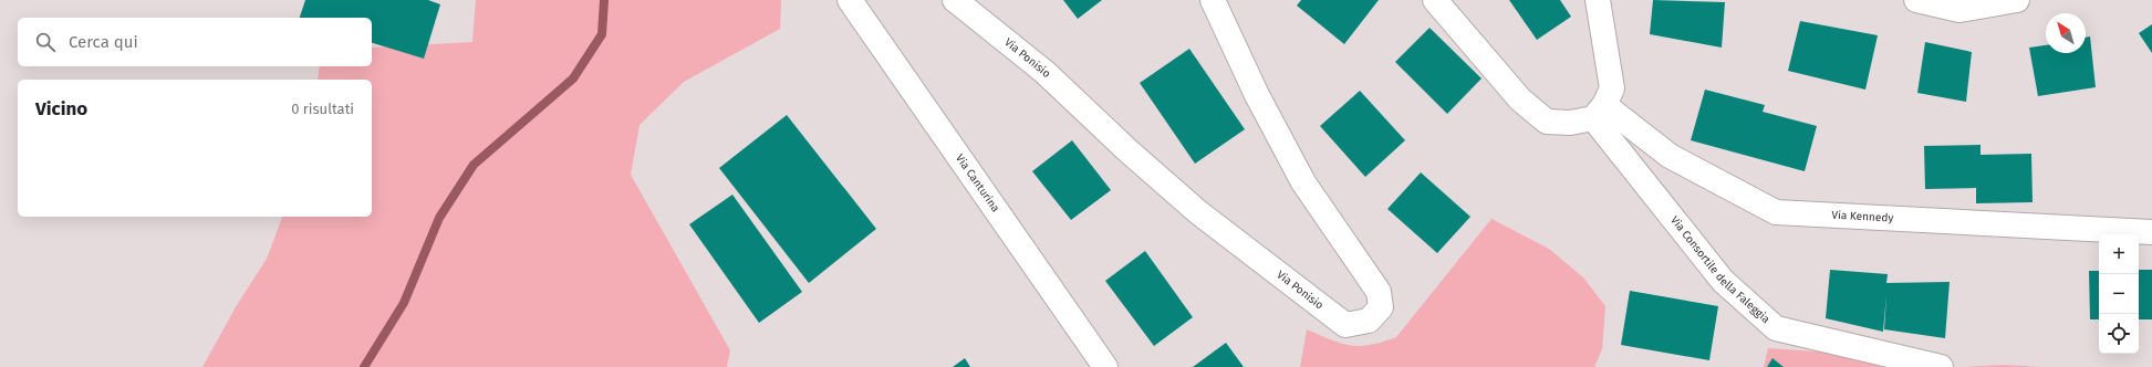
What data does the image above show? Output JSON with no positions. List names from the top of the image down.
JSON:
{
  "streets": {
    "street": [
      "Via Ponisio",
      "Via Canturina",
      "Via Kennedy",
      "Via Consortile della Faleggia"
    ]
  },
  "crossings": [
    ["Via Kennedy", "Via Consortile della Faleggia"]
  ],
  "north": "top left",
  "page": {
    "search": "Cerca qui",
    "heading": ["Vicino", "0 risultati"],
    "map_buttons": ["+", "−"]
  }
}
